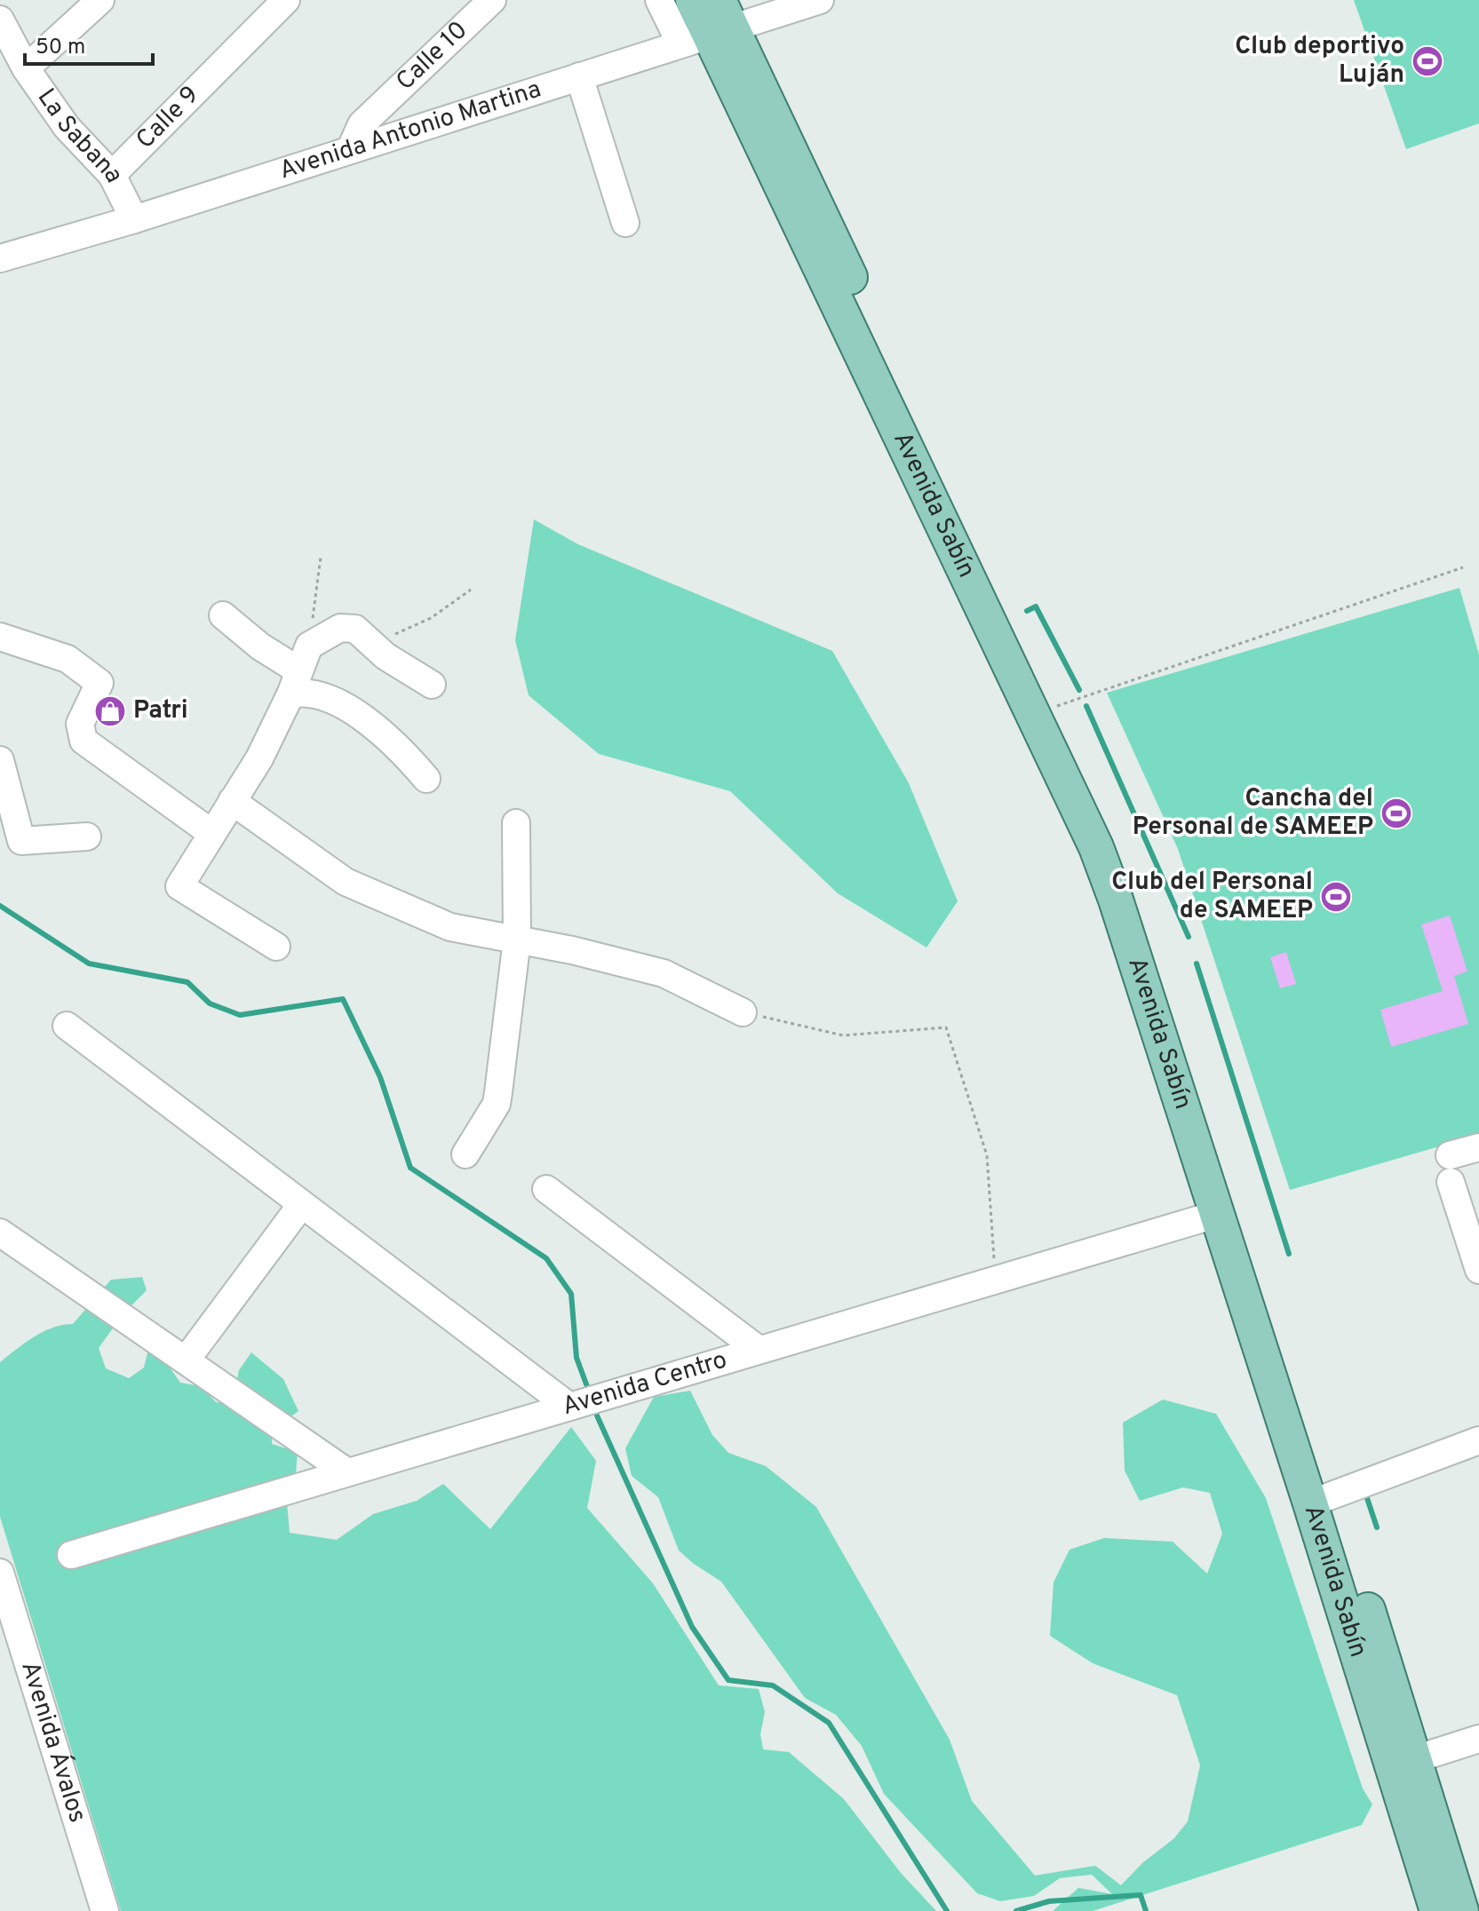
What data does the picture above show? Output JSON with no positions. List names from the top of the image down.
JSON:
{
  "streets": {
    "main road": ["Avenida Sabín"],
    "street": [
      "Calle 10",
      "Calle 9",
      "Avenida Antonio Martina",
      "La Sabana",
      "Avenida Centro",
      "Avenida Ávalos"
    ]
  },
  "crossings": [
    ["Calle 10", "Avenida Antonio Martina"],
    ["Calle 9", "La Sabana"],
    ["Avenida Antonio Martina", "La Sabana"],
    ["Avenida Antonio Martina", "Avenida Sabín"],
    ["Avenida Sabín", "Avenida Centro"]
  ],
  "places": {
    "sports": ["Club deportivo Luján", "Cancha del Personal de SAMEEP", "Club del Personal de SAMEEP"],
    "shop": ["Patri"]
  },
  "scale_bar": "50 m"
}
